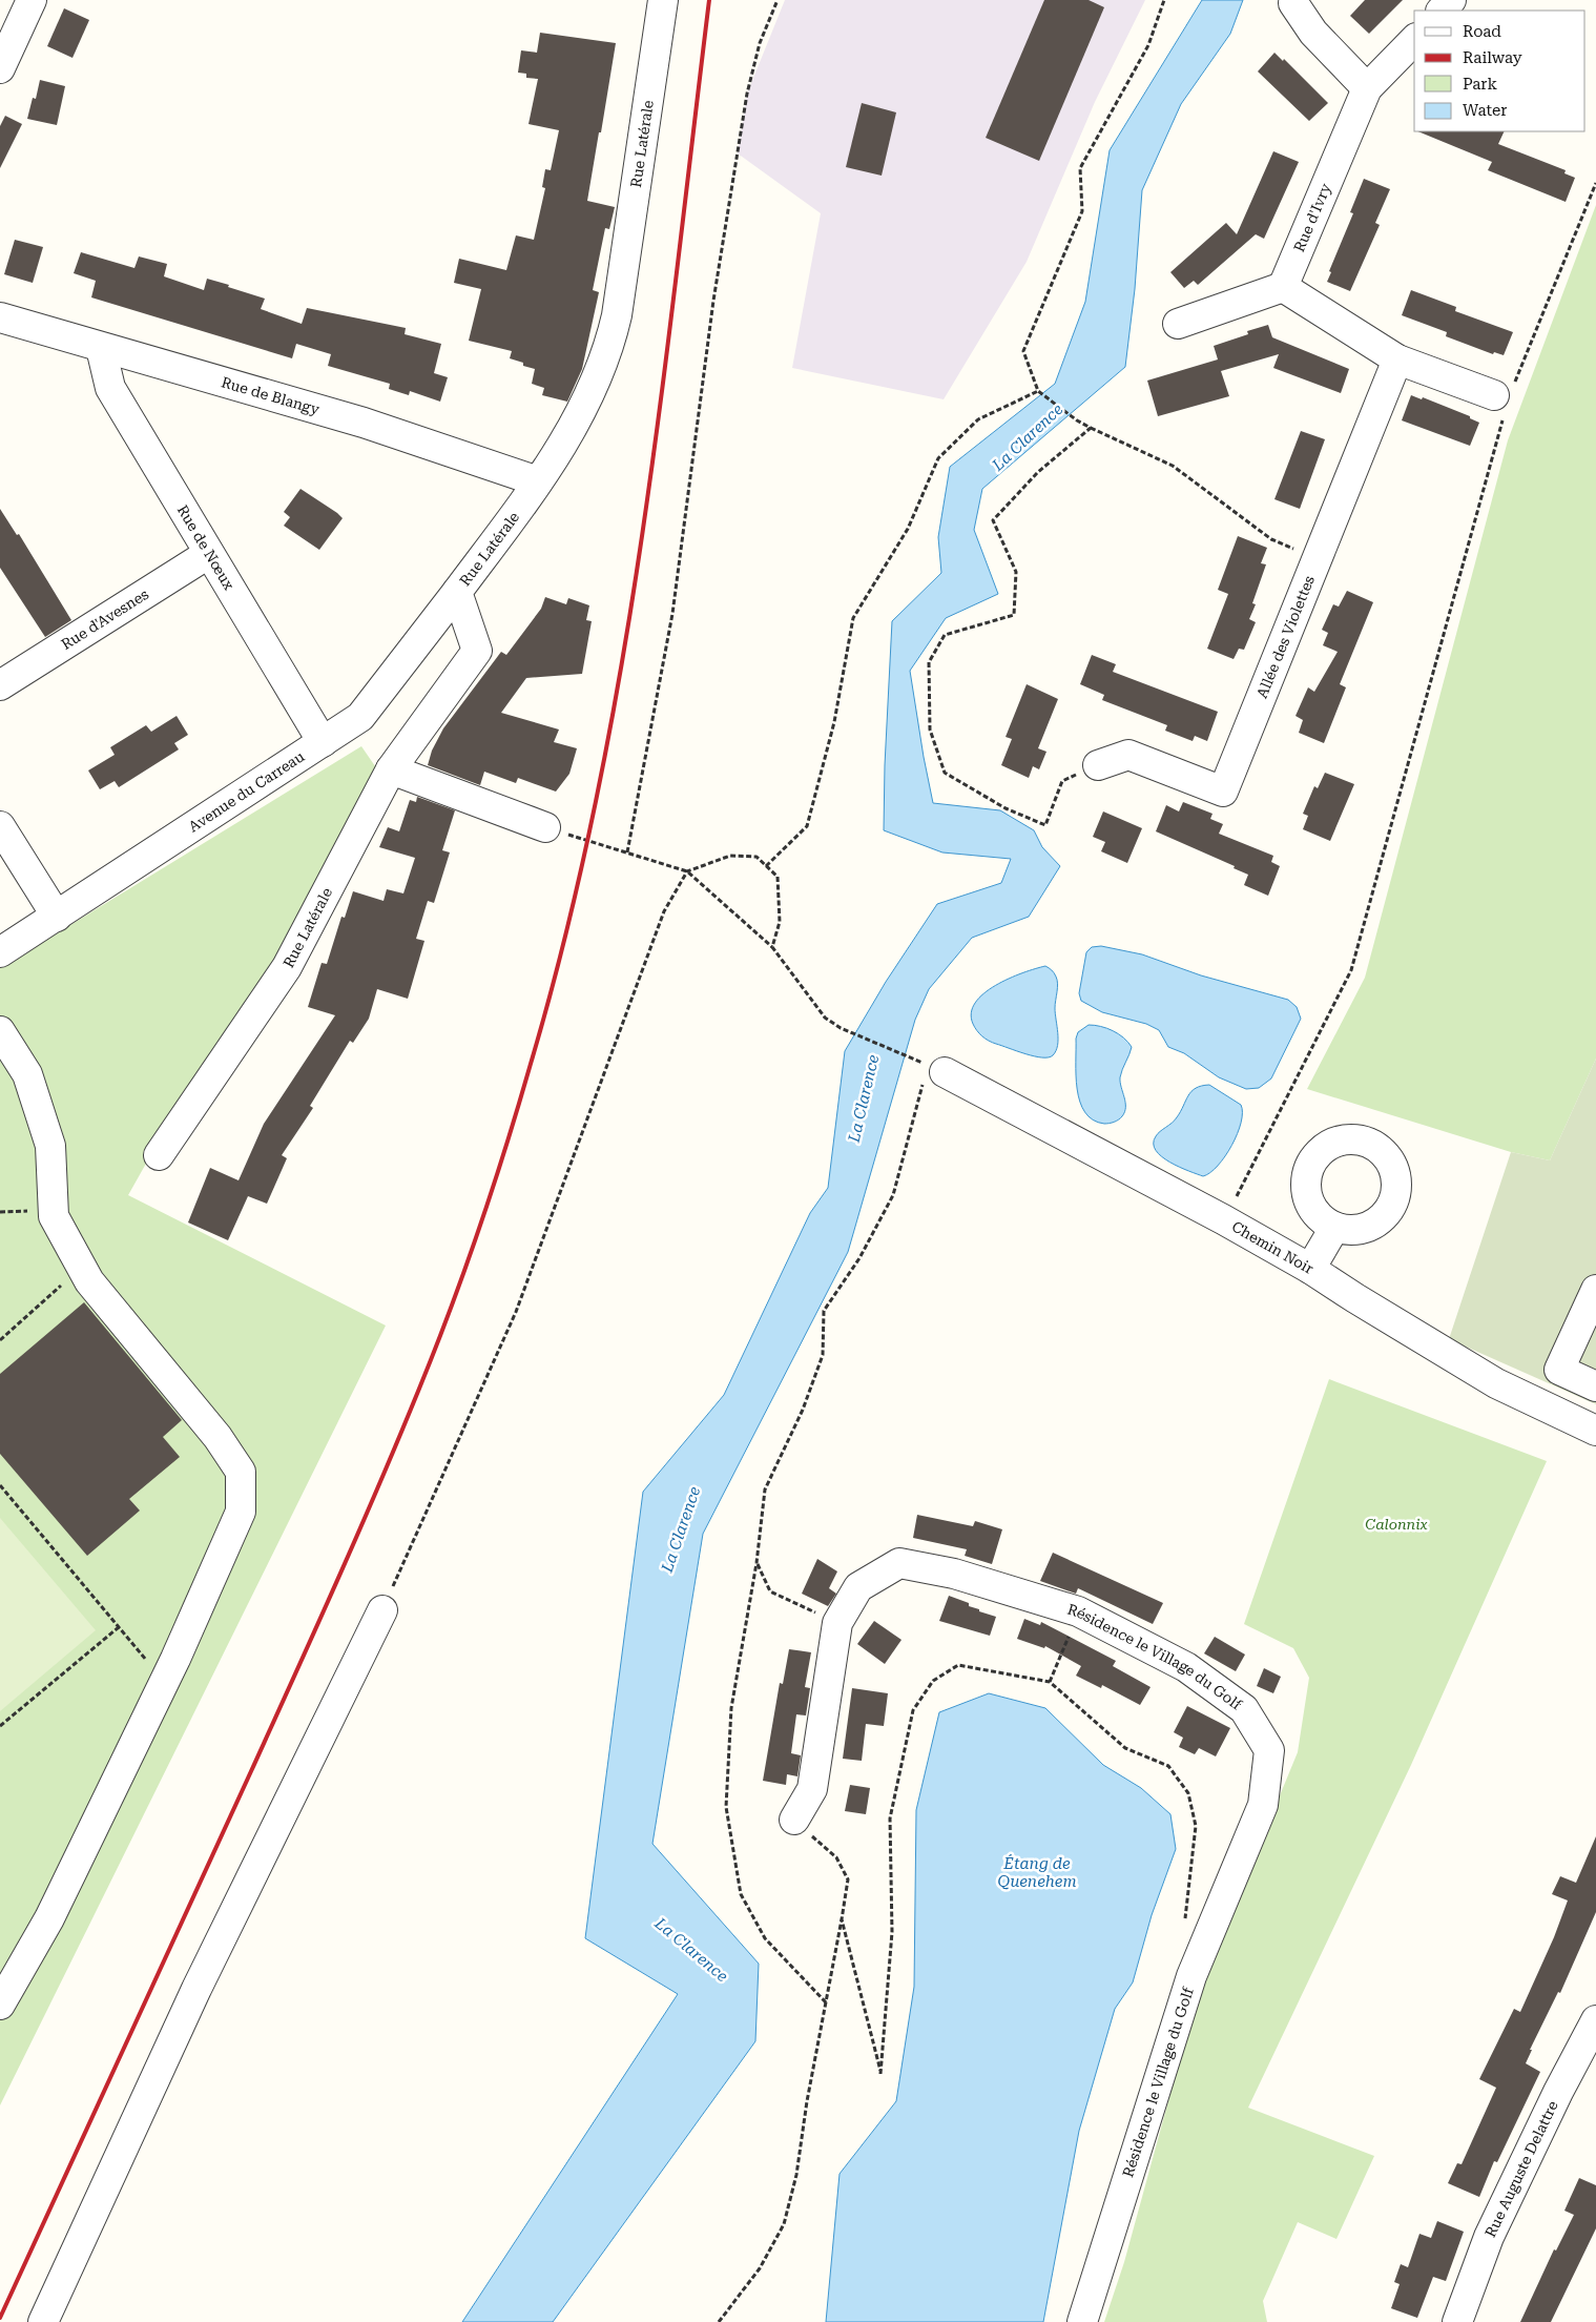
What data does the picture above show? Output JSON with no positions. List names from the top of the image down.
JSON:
{
  "streets": {
    "street": [
      "Rue Latérale",
      "Rue d'Ivry",
      "Rue de Blangy",
      "Rue de Nœux",
      "Rue d'Avesnes",
      "Allée des Violettes",
      "Avenue du Carreau",
      "Chemin Noir",
      "Résidence le Village du Golf",
      "Rue Auguste Delattre"
    ]
  },
  "crossings": [
    ["Rue Latérale", "Rue de Blangy"],
    ["Rue Latérale", "Avenue du Carreau"],
    ["Rue de Blangy", "Rue de Nœux"],
    ["Rue de Nœux", "Rue d'Avesnes"],
    ["Rue de Nœux", "Avenue du Carreau"]
  ],
  "water": ["La Clarence", "Étang de Quenehem"],
  "parks": ["Calonnix"],
  "legend": [
    "Road",
    "Railway",
    "Park",
    "Water"
  ]
}
